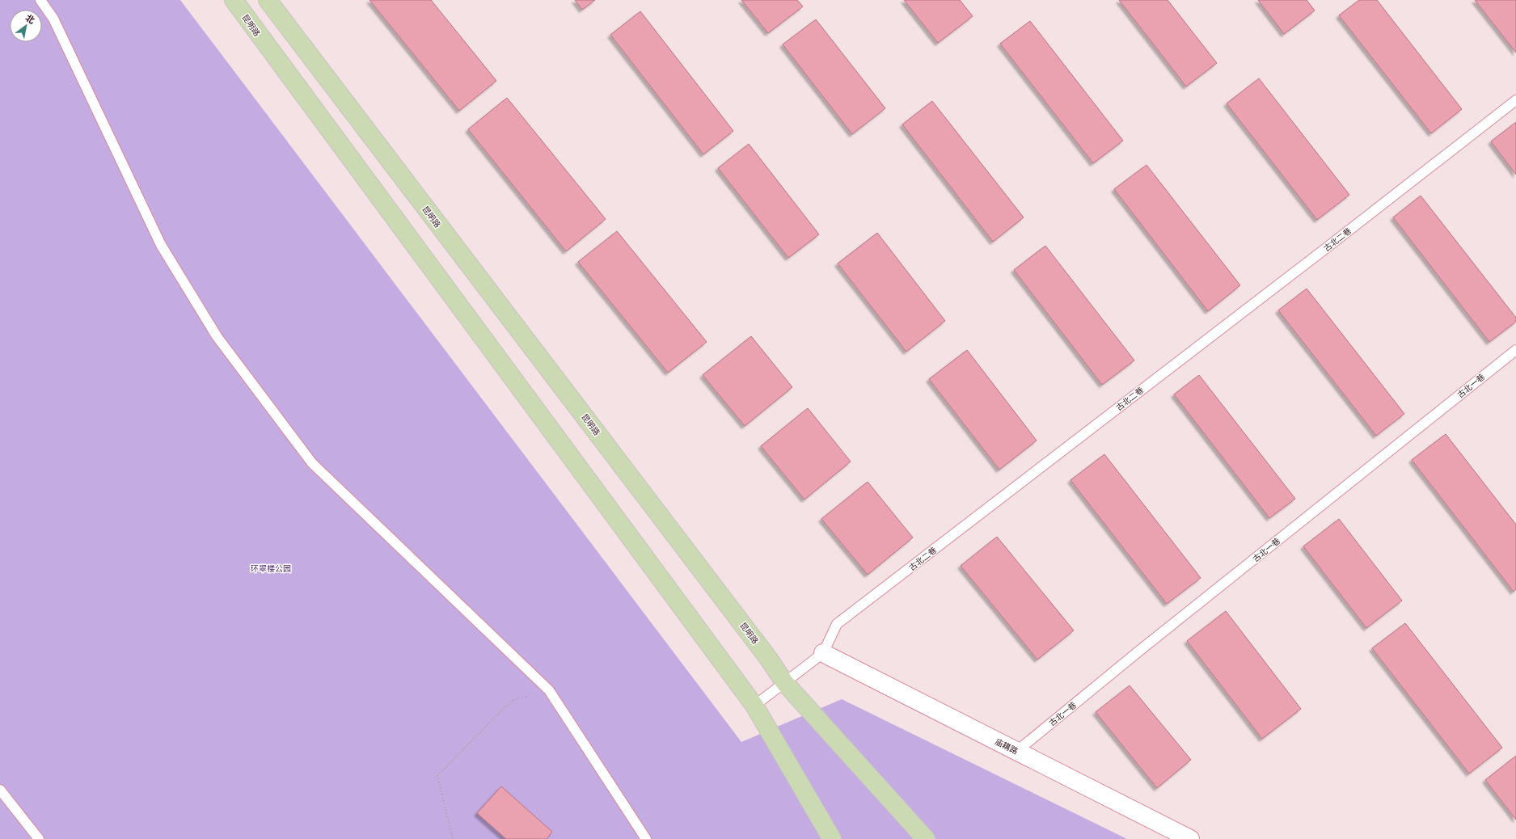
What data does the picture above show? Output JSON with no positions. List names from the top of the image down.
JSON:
{
  "streets": {
    "main road": ["昆明路"],
    "street": ["庙耩路"],
    "lane": ["古北二巷", "古北一巷"]
  },
  "crossings": [
    ["昆明路", "古北二巷"],
    ["古北二巷", "庙耩路"],
    ["古北一巷", "庙耩路"]
  ],
  "parks": ["环翠楼公园"],
  "north": "top right"
}
